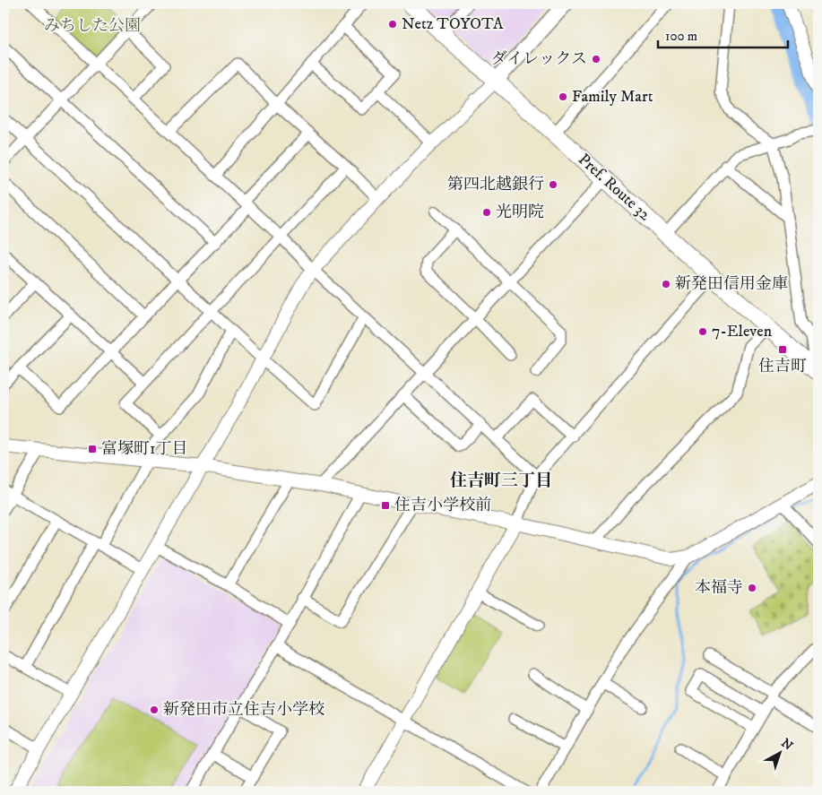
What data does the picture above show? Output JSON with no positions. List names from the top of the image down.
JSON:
{
  "streets": {
    "main road": ["Pref. Route 32"]
  },
  "districts": ["住吉町三丁目"],
  "parks": ["みちした公園"],
  "places": {
    "other": [
      "Netz TOYOTA",
      "ダイレックス",
      "Family Mart",
      "第四北越銀行",
      "光明院",
      "新発田信用金庫",
      "7-Eleven",
      "本福寺",
      "新発田市立住吉小学校"
    ],
    "transit": ["住吉町", "富塚町1丁目", "住吉小学校前"]
  },
  "scale_bar": "100 m",
  "north": "top right"
}
